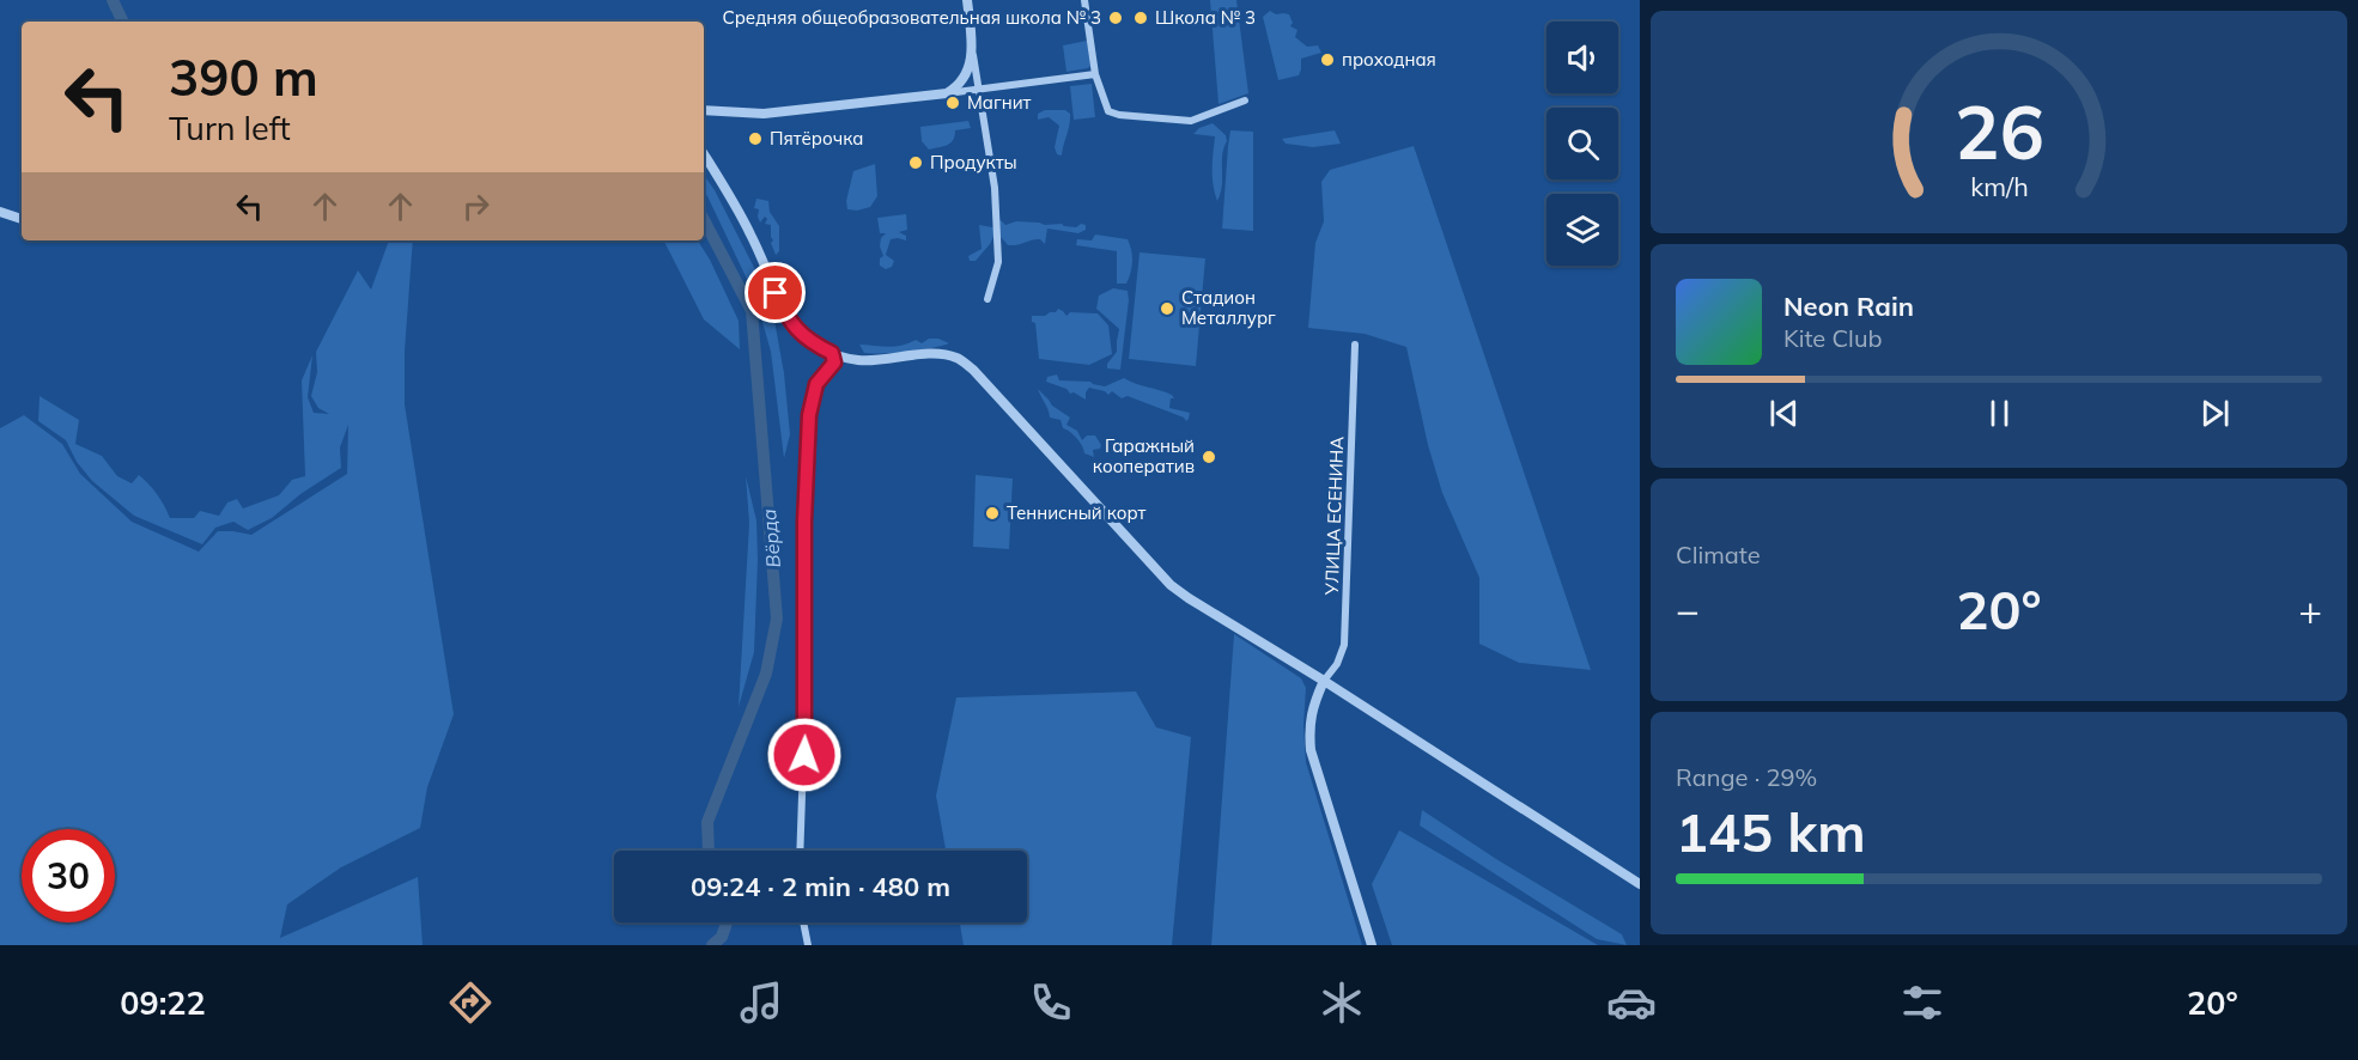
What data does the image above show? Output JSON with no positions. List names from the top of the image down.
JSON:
{
  "streets": {
    "street": ["УЛИЦА ЕСЕНИНА"]
  },
  "water": ["Вёрда"],
  "places": [
    "Средняя общеобразовательная школа № 3",
    "Школа № 3",
    "проходная",
    "Магнит",
    "Пятёрочка",
    "Продукты",
    "Стадион Металлург",
    "Гаражный кооператив",
    "Теннисный корт"
  ],
  "page": {
    "turn": ["390 m", "Turn left"],
    "song": ["Neon Rain", "Kite Club"],
    "tile": [
      "Climate",
      ["Range · 29%", "145 km"]
    ],
    "heat": ["−", "20°", "+"],
    "limit": "30",
    "trip": "09:24 · 2 min · 480 m",
    "tabs": ["09:22", "20°"],
    "gauge": ["26", "km/h"]
  }
}
